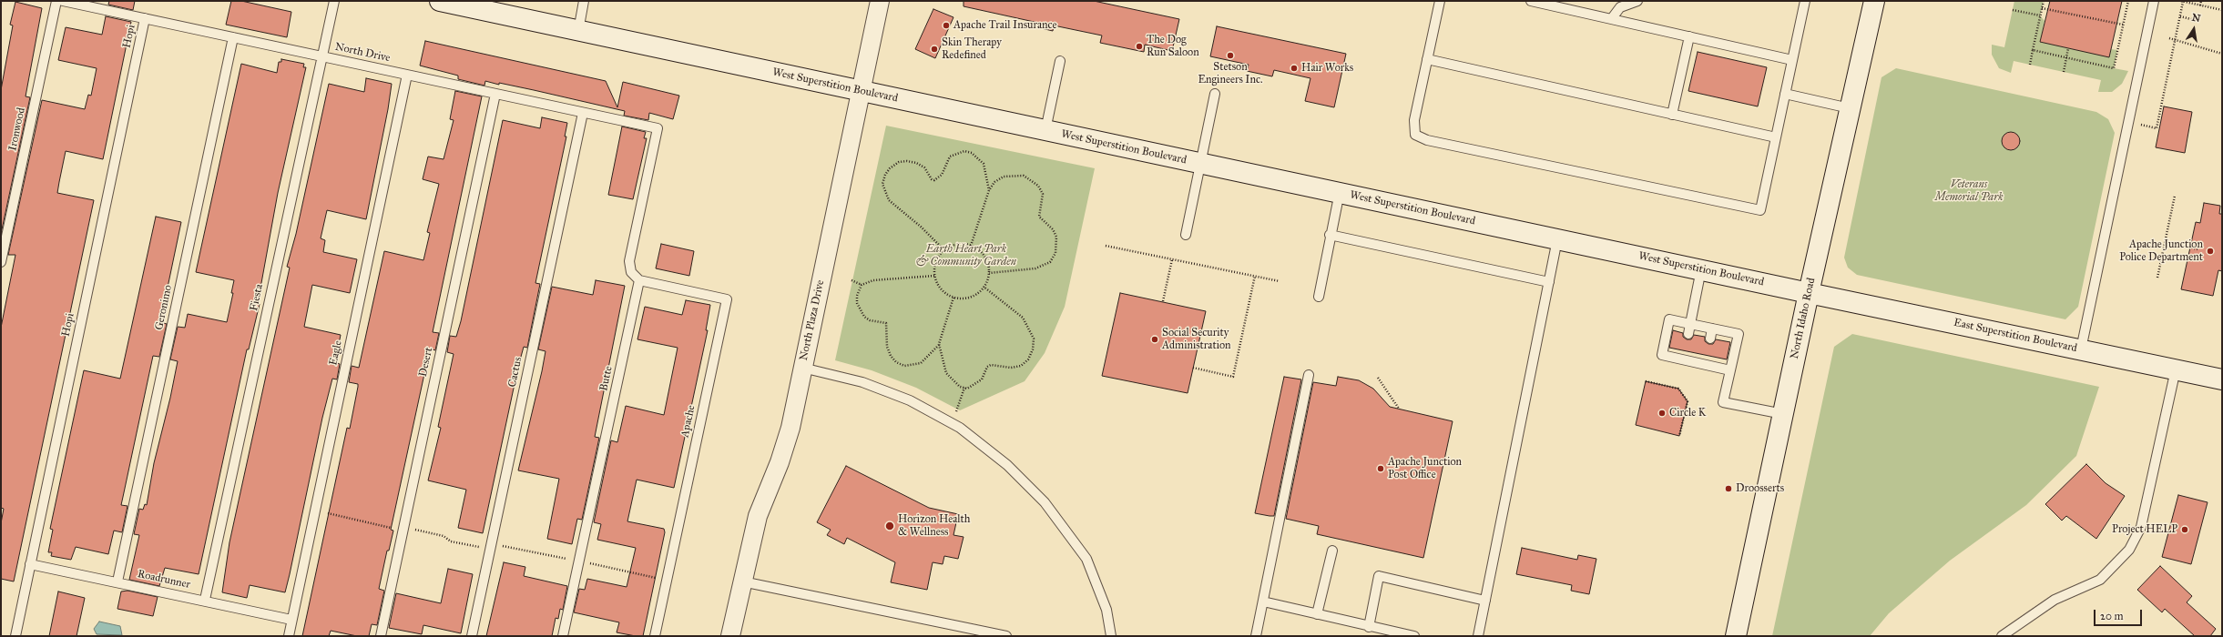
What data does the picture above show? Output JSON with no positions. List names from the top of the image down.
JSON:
{
  "streets": {
    "main road": ["West Superstition Boulevard", "North Idaho Road", "East Superstition Boulevard"],
    "street": ["North Plaza Drive"],
    "lane": [
      "Hopi",
      "North Drive",
      "Ironwood",
      "Fiesta",
      "Geronimo",
      "Eagle",
      "Desert",
      "Cactus",
      "Butte",
      "Apache",
      "Roadrunner"
    ]
  },
  "crossings": [
    ["Hopi", "North Drive"],
    ["Hopi", "Roadrunner"],
    ["North Drive", "Fiesta"],
    ["North Drive", "Geronimo"],
    ["North Drive", "Eagle"],
    ["North Drive", "Desert"],
    ["North Drive", "Cactus"],
    ["North Drive", "Butte"],
    ["North Drive", "Apache"],
    ["West Superstition Boulevard", "North Idaho Road"],
    ["West Superstition Boulevard", "North Plaza Drive"],
    ["West Superstition Boulevard", "East Superstition Boulevard"],
    ["Fiesta", "Roadrunner"],
    ["Geronimo", "Roadrunner"],
    ["North Idaho Road", "East Superstition Boulevard"],
    ["Eagle", "Roadrunner"],
    ["Butte", "Apache"]
  ],
  "parks": ["Veterans Memorial Park", "Earth Heart Park & Community Garden"],
  "places": [
    "Apache Trail Insurance",
    "The Dog Run Saloon",
    "Skin Therapy Redefined",
    "Stetson Engineers Inc.",
    "Hair Works",
    "Apache Junction Police Department",
    "Social Security Administration",
    "Circle K",
    "Apache Junction Post Office",
    "Droosserts",
    "Horizon Health & Wellness",
    "Project HELP"
  ],
  "scale_bar": "20 m",
  "north": "top"
}
